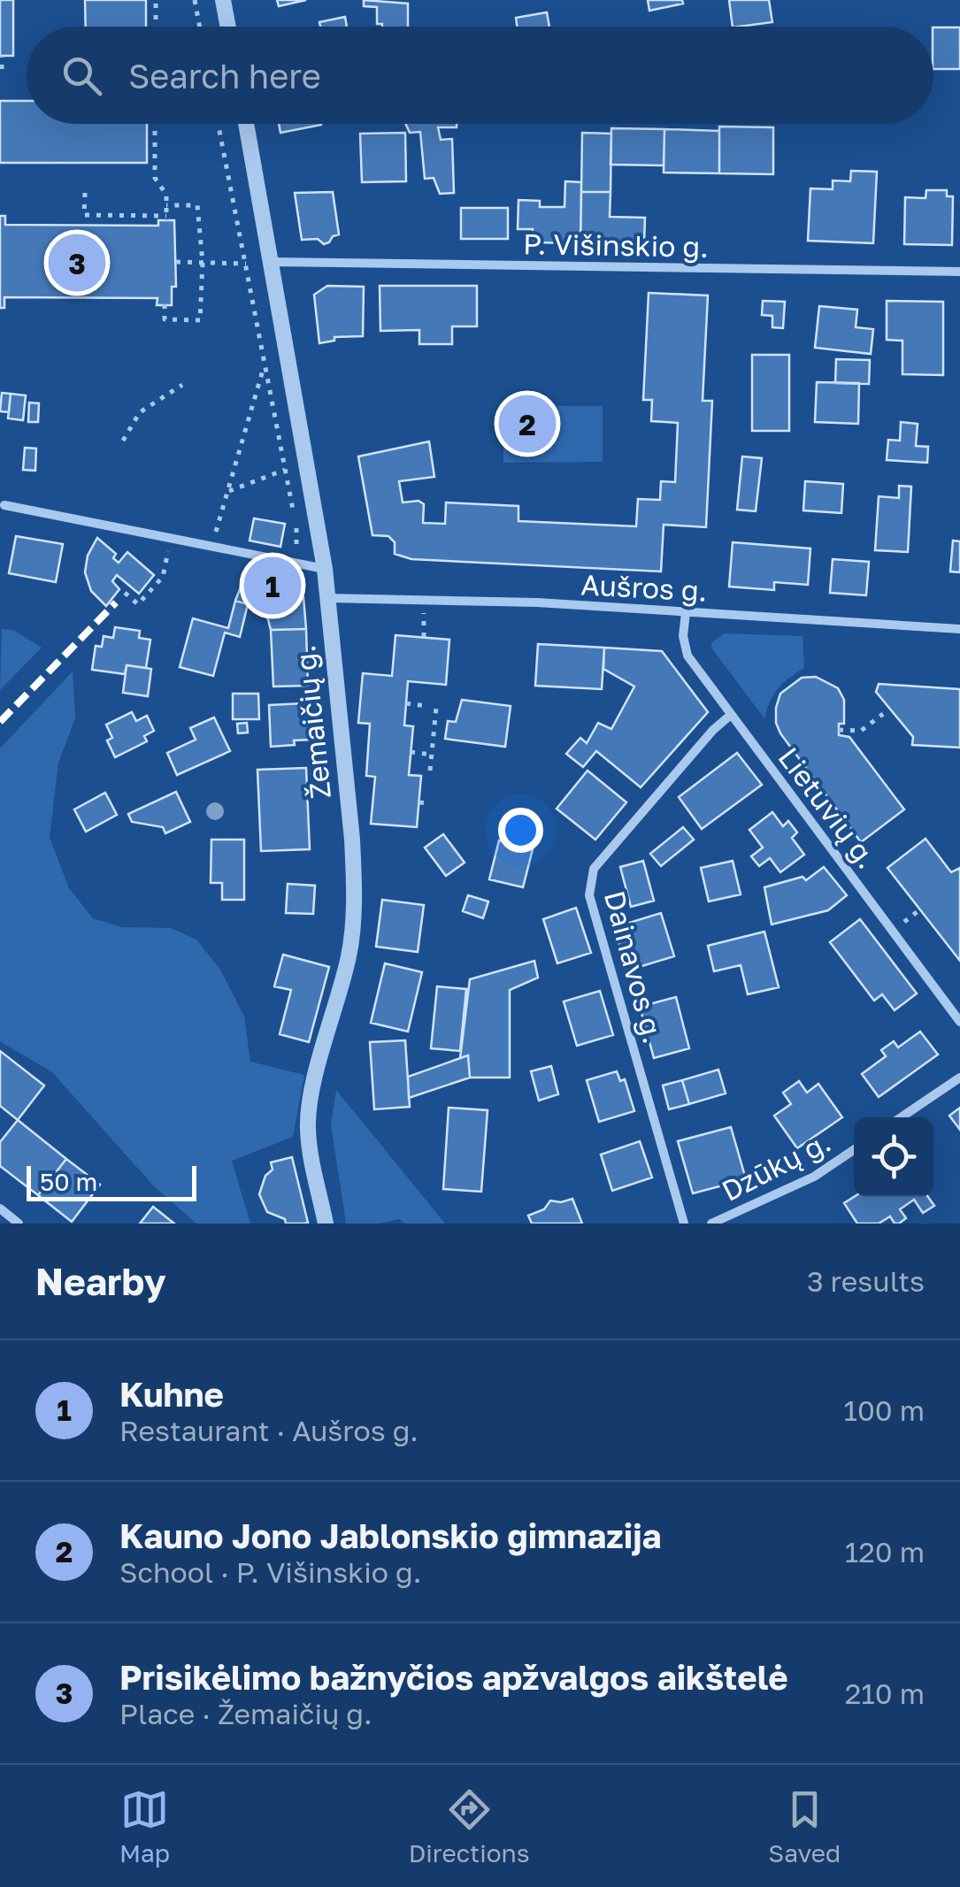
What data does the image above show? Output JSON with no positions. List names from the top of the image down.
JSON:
{
  "streets": {
    "street": [
      "P. Višinskio g.",
      "Aušros g.",
      "Žemaičių g.",
      "Lietuvių g.",
      "Dainavos g.",
      "Dzūkų g."
    ]
  },
  "crossings": [
    ["P. Višinskio g.", "Žemaičių g."],
    ["Aušros g.", "Žemaičių g."],
    ["Aušros g.", "Lietuvių g."],
    ["Lietuvių g.", "Dainavos g."]
  ],
  "scale_bar": "50 m",
  "page": {
    "search": "Search here",
    "pins": ["3", "2", "1"],
    "scale": "50 m",
    "heading": ["Nearby", "3 results"],
    "list": [
      {
        "mark": "1",
        "name": "Kuhne",
        "note": "Restaurant · Aušros g.",
        "value": "100 m"
      },
      {
        "mark": "2",
        "name": "Kauno Jono Jablonskio gimnazija",
        "note": "School · P. Višinskio g.",
        "value": "120 m"
      },
      {
        "mark": "3",
        "name": "Prisikėlimo bažnyčios apžvalgos aikštelė",
        "note": "Place · Žemaičių g.",
        "value": "210 m"
      }
    ],
    "nav": ["Map", "Directions", "Saved"]
  }
}
